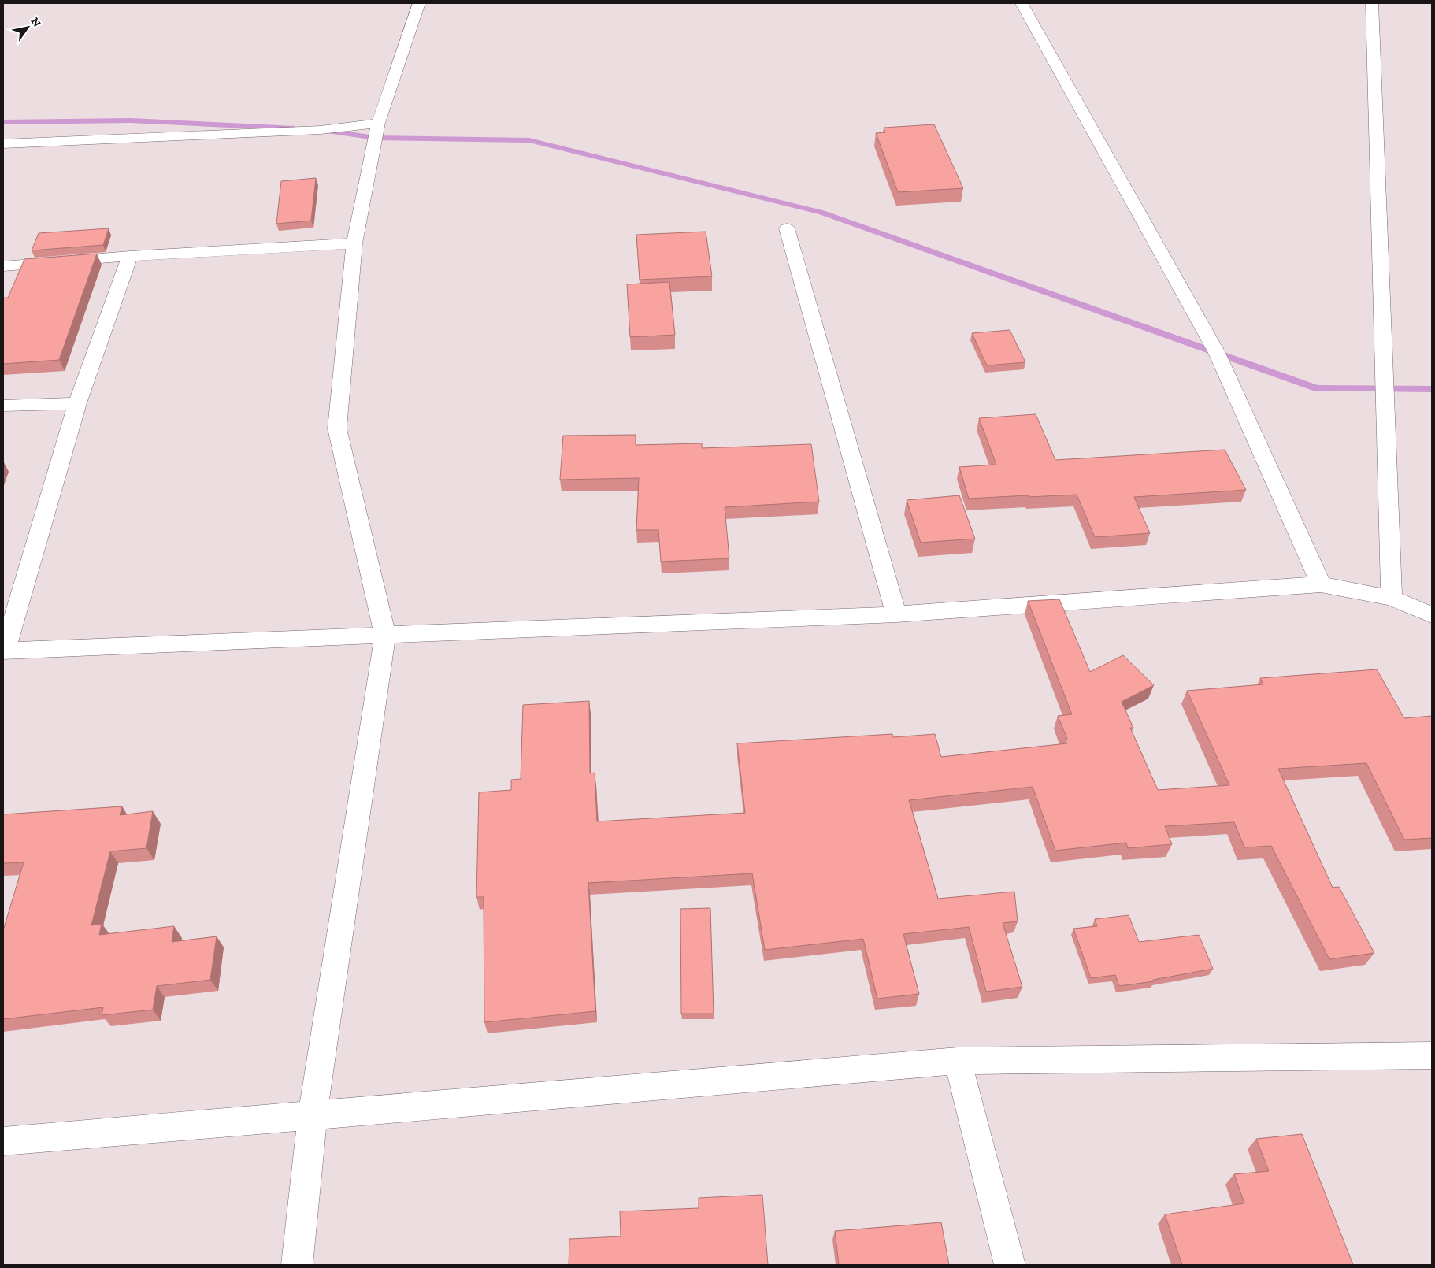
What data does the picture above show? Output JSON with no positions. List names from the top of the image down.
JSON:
{
  "north": "top right"
}
